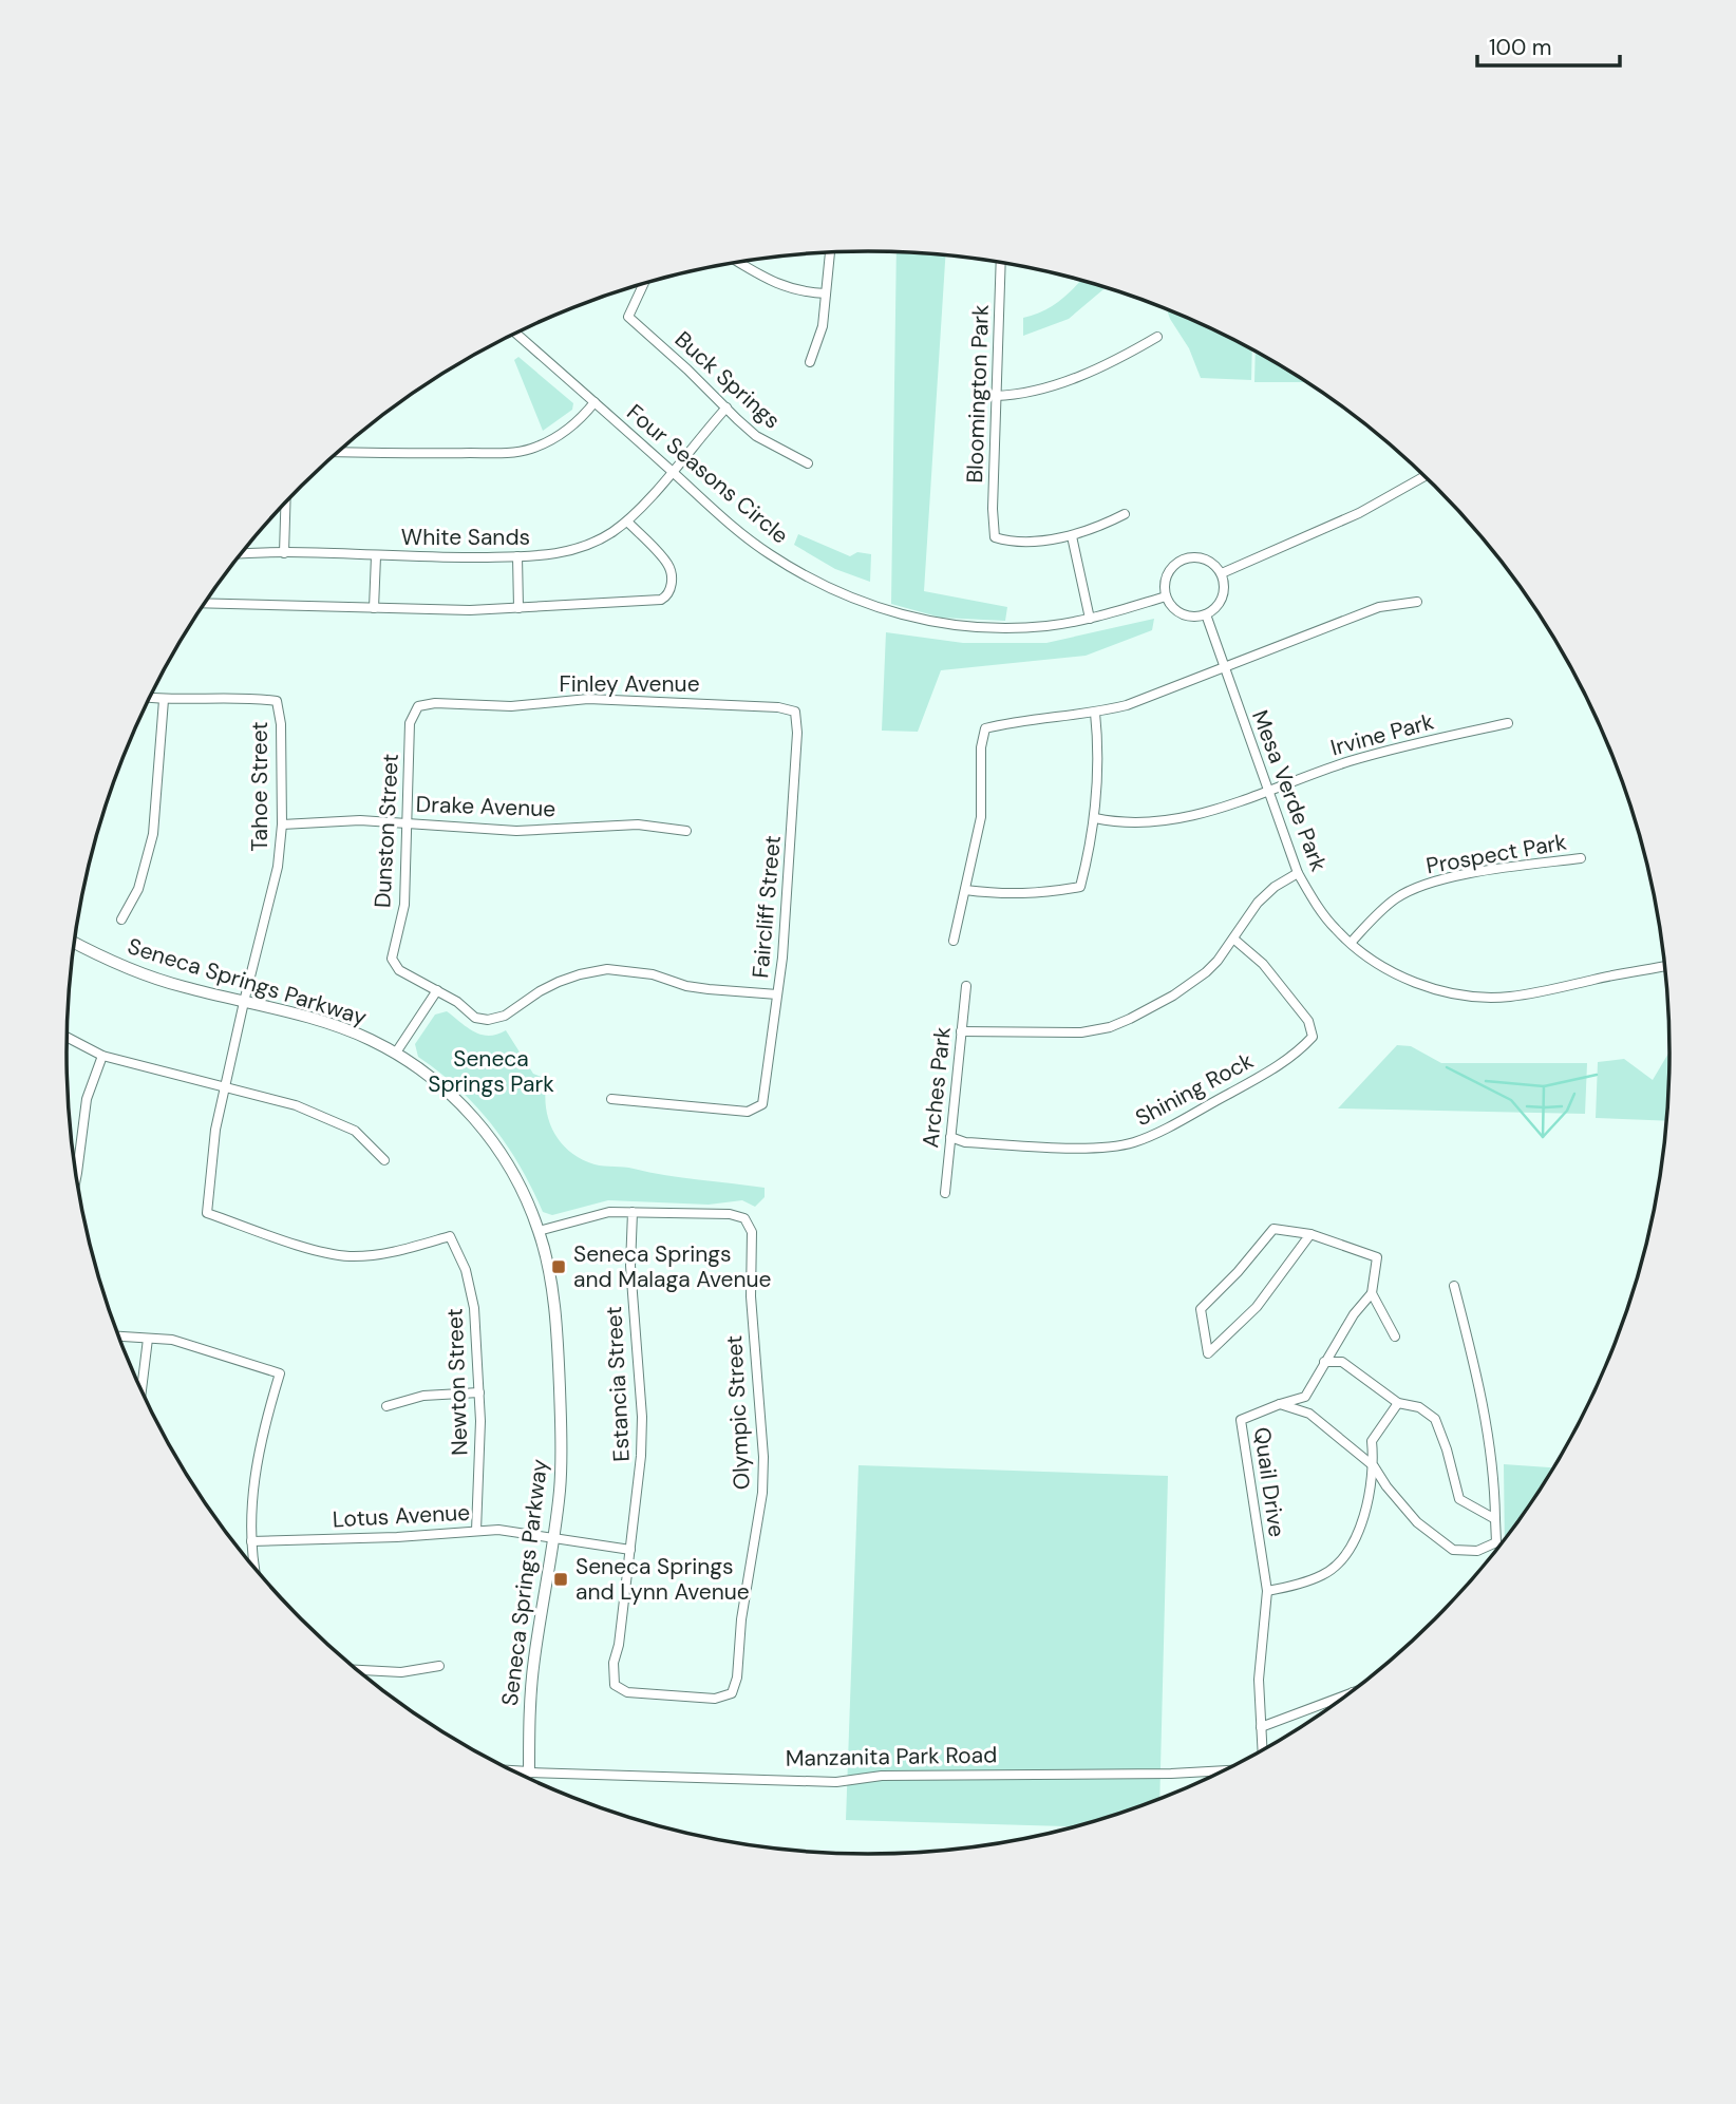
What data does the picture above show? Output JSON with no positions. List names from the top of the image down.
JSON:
{
  "streets": {
    "street": [
      "Buck Springs",
      "Bloomington Park",
      "Four Seasons Circle",
      "White Sands",
      "Finley Avenue",
      "Irvine Park",
      "Tahoe Street",
      "Mesa Verde Park",
      "Drake Avenue",
      "Dunston Street",
      "Prospect Park",
      "Faircliff Street",
      "Seneca Springs Parkway",
      "Arches Park",
      "Shining Rock",
      "Newton Street",
      "Estancia Street",
      "Olympic Street",
      "Quail Drive",
      "Lotus Avenue",
      "Manzanita Park Road"
    ]
  },
  "crossings": [
    ["Buck Springs", "White Sands"],
    ["Four Seasons Circle", "White Sands"],
    ["Four Seasons Circle", "Mesa Verde Park"],
    ["Finley Avenue", "Dunston Street"],
    ["Finley Avenue", "Faircliff Street"],
    ["Irvine Park", "Mesa Verde Park"],
    ["Tahoe Street", "Drake Avenue"],
    ["Tahoe Street", "Seneca Springs Parkway"],
    ["Tahoe Street", "Newton Street"],
    ["Mesa Verde Park", "Prospect Park"],
    ["Drake Avenue", "Dunston Street"],
    ["Seneca Springs Parkway", "Lotus Avenue"],
    ["Seneca Springs Parkway", "Manzanita Park Road"],
    ["Arches Park", "Shining Rock"],
    ["Newton Street", "Lotus Avenue"],
    ["Estancia Street", "Olympic Street"],
    ["Estancia Street", "Lotus Avenue"]
  ],
  "parks": ["Seneca Springs Park"],
  "places": {
    "transit": ["Seneca Springs and Malaga Avenue", "Seneca Springs and Lynn Avenue"]
  },
  "scale_bar": "100 m"
}
